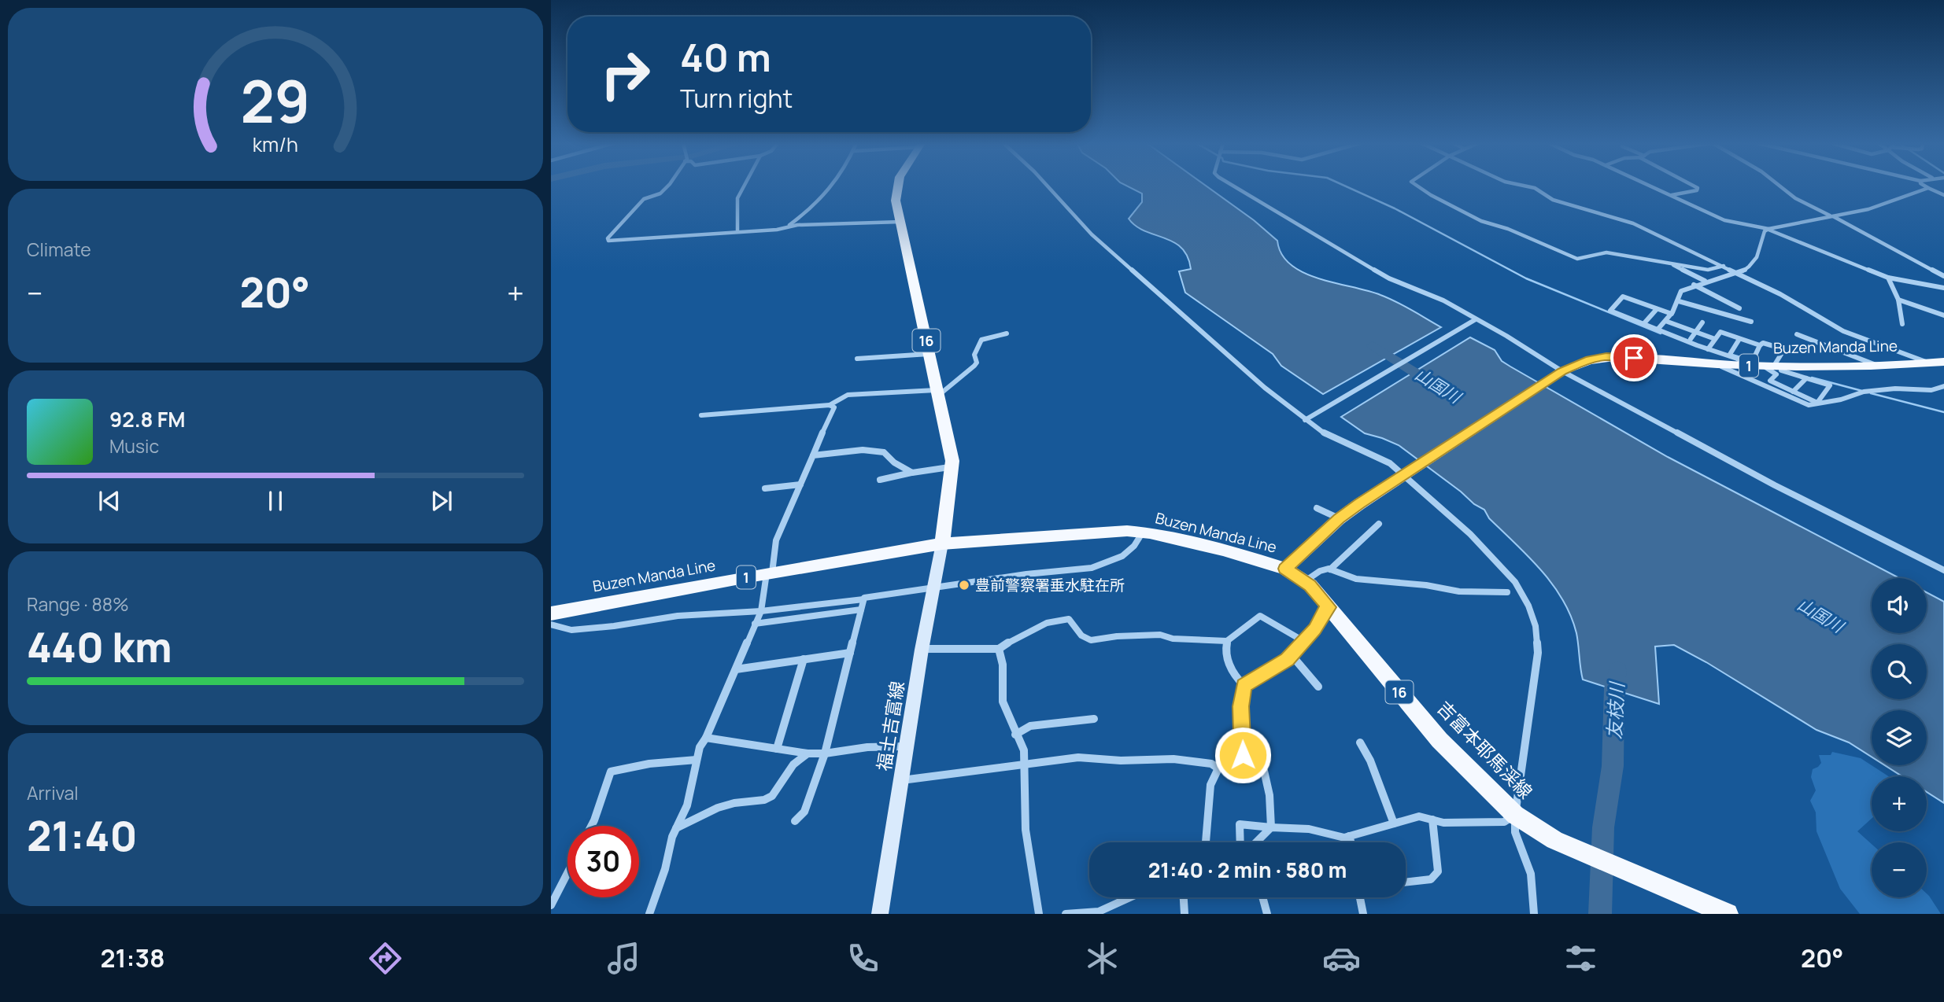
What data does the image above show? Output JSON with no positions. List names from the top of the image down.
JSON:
{
  "streets": {
    "main road": [
      "16",
      "Buzen Manda Line",
      "1",
      "福土吉富線",
      "吉富本耶馬渓線"
    ]
  },
  "crossings": [
    ["16", "Buzen Manda Line"],
    ["16", "福土吉富線"],
    ["Buzen Manda Line", "福土吉富線"],
    ["Buzen Manda Line", "吉富本耶馬渓線"]
  ],
  "water": ["山国川", "友枝川"],
  "places": ["豊前警察署垂水駐在所"],
  "page": {
    "turn": ["40 m", "Turn right"],
    "tile": [
      "Climate",
      ["Range · 88%", "440 km"],
      ["Arrival", "21:40"]
    ],
    "heat": ["−", "20°", "+"],
    "song": ["92.8 FM", "Music"],
    "map_buttons": ["+", "−"],
    "limit": "30",
    "trip": "21:40 · 2 min · 580 m",
    "tabs": ["21:38", "20°"],
    "gauge": ["29", "km/h"]
  }
}
